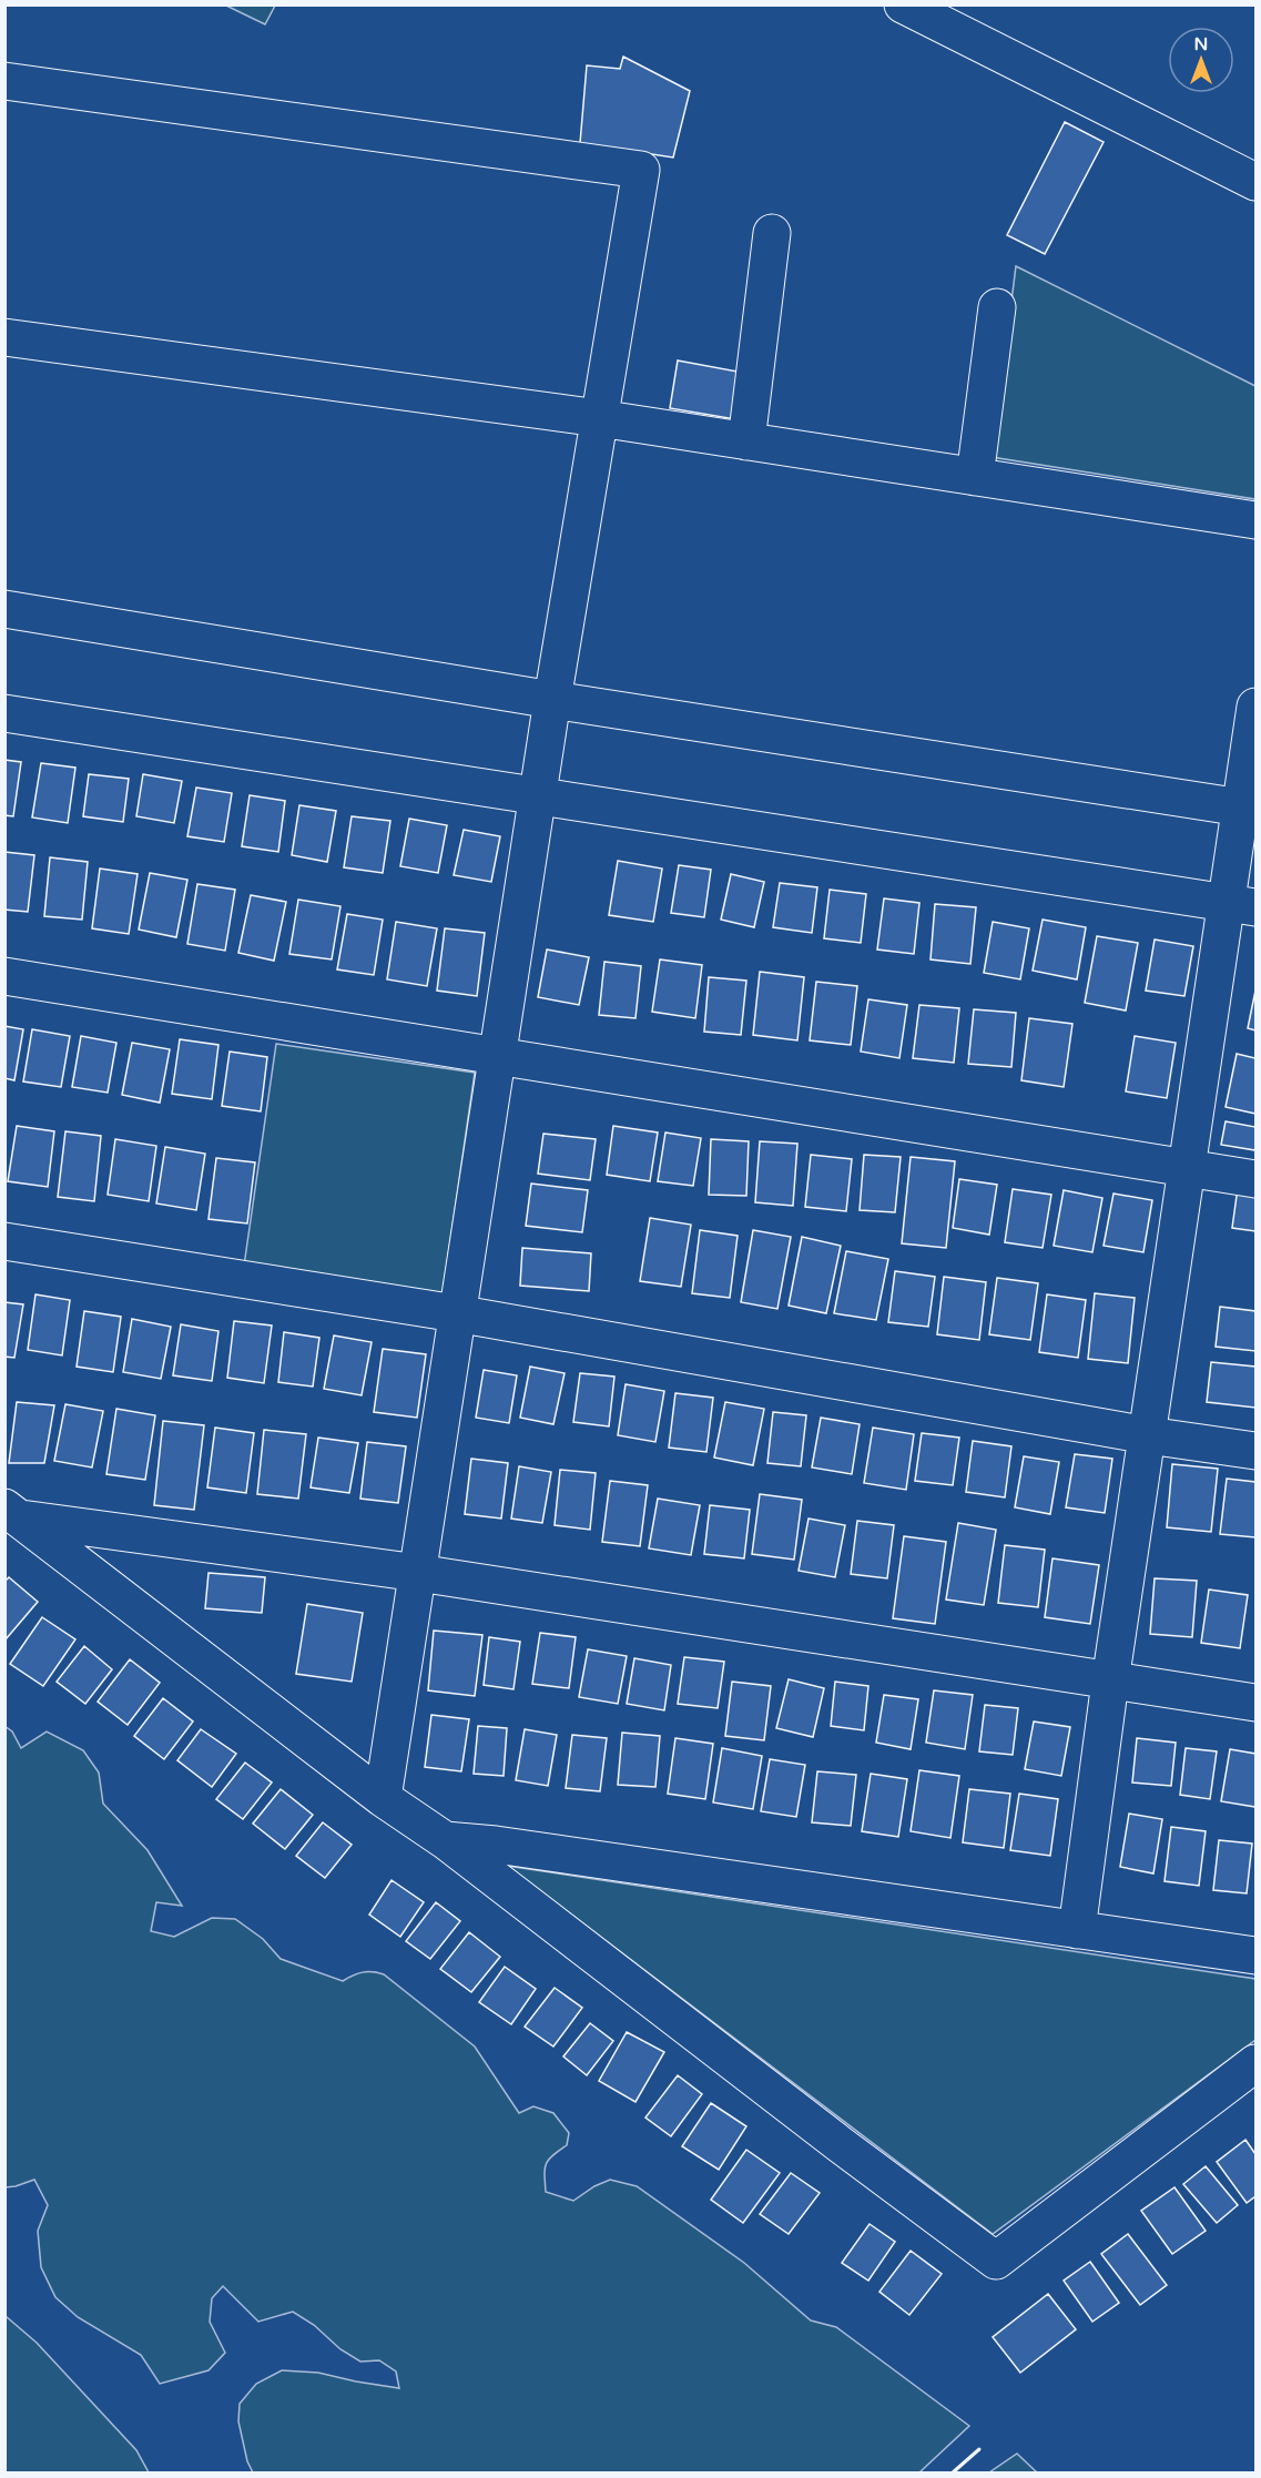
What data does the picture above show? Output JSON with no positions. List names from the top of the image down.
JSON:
{
  "north": "top"
}
